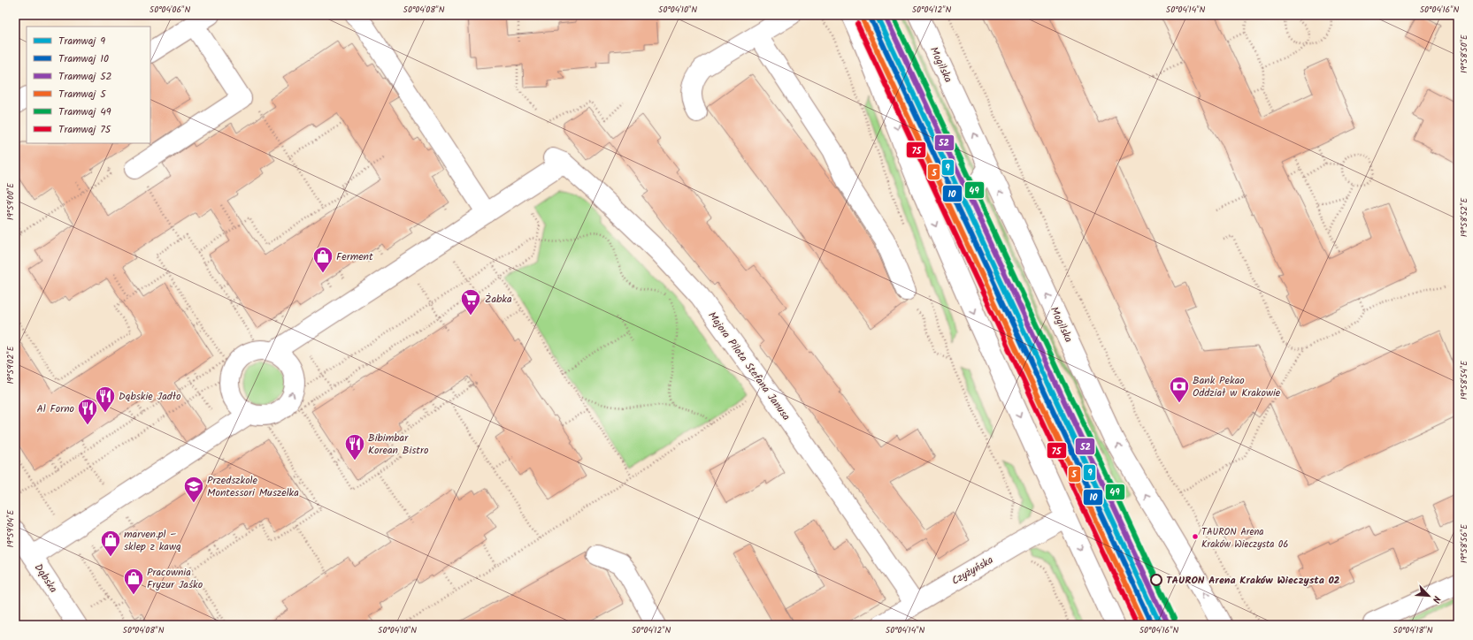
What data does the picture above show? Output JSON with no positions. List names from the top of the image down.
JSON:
{
  "streets": {
    "street": [
      "Mogilska",
      "Majora Pilota Stefana Janusa",
      "Czyżyńska",
      "Dąbska"
    ]
  },
  "crossings": [
    ["Majora Pilota Stefana Janusa", "Czyżyńska"]
  ],
  "places": {
    "shop": ["Ferment", "marven.pl – sklep z kawą", "Pracownia Fryzur Jaśko"],
    "supermarket": ["Żabka"],
    "bank": ["Bank Pekao Oddział w Krakowie"],
    "restaurant": ["Dąbskie Jadło", "Al Forno", "Bibimbar Korean Bistro"],
    "school or university": ["Przedszkole Montessori Muszelka"],
    "other": ["TAURON Arena Kraków Wieczysta 06", "TAURON Arena Kraków Wieczysta 02"]
  },
  "lines": [
    "tram line 9",
    "tram line 52",
    "tram line 49",
    "tram line 10",
    "tram line 5",
    "tram line 75"
  ],
  "legend": [
    "Tramwaj 9",
    "Tramwaj 10",
    "Tramwaj 52",
    "Tramwaj 5",
    "Tramwaj 49",
    "Tramwaj 75"
  ],
  "north": "bottom right",
  "coordinates": [
    "50°04'06\"N",
    "50°04'08\"N",
    "50°04'10\"N",
    "50°04'12\"N",
    "50°04'14\"N",
    "50°04'16\"N",
    "19°58'50\"E",
    "19°59'00\"E",
    "19°58'52\"E",
    "19°59'02\"E",
    "19°58'54\"E",
    "19°59'04\"E",
    "19°58'56\"E",
    "50°04'18\"N"
  ]
}
